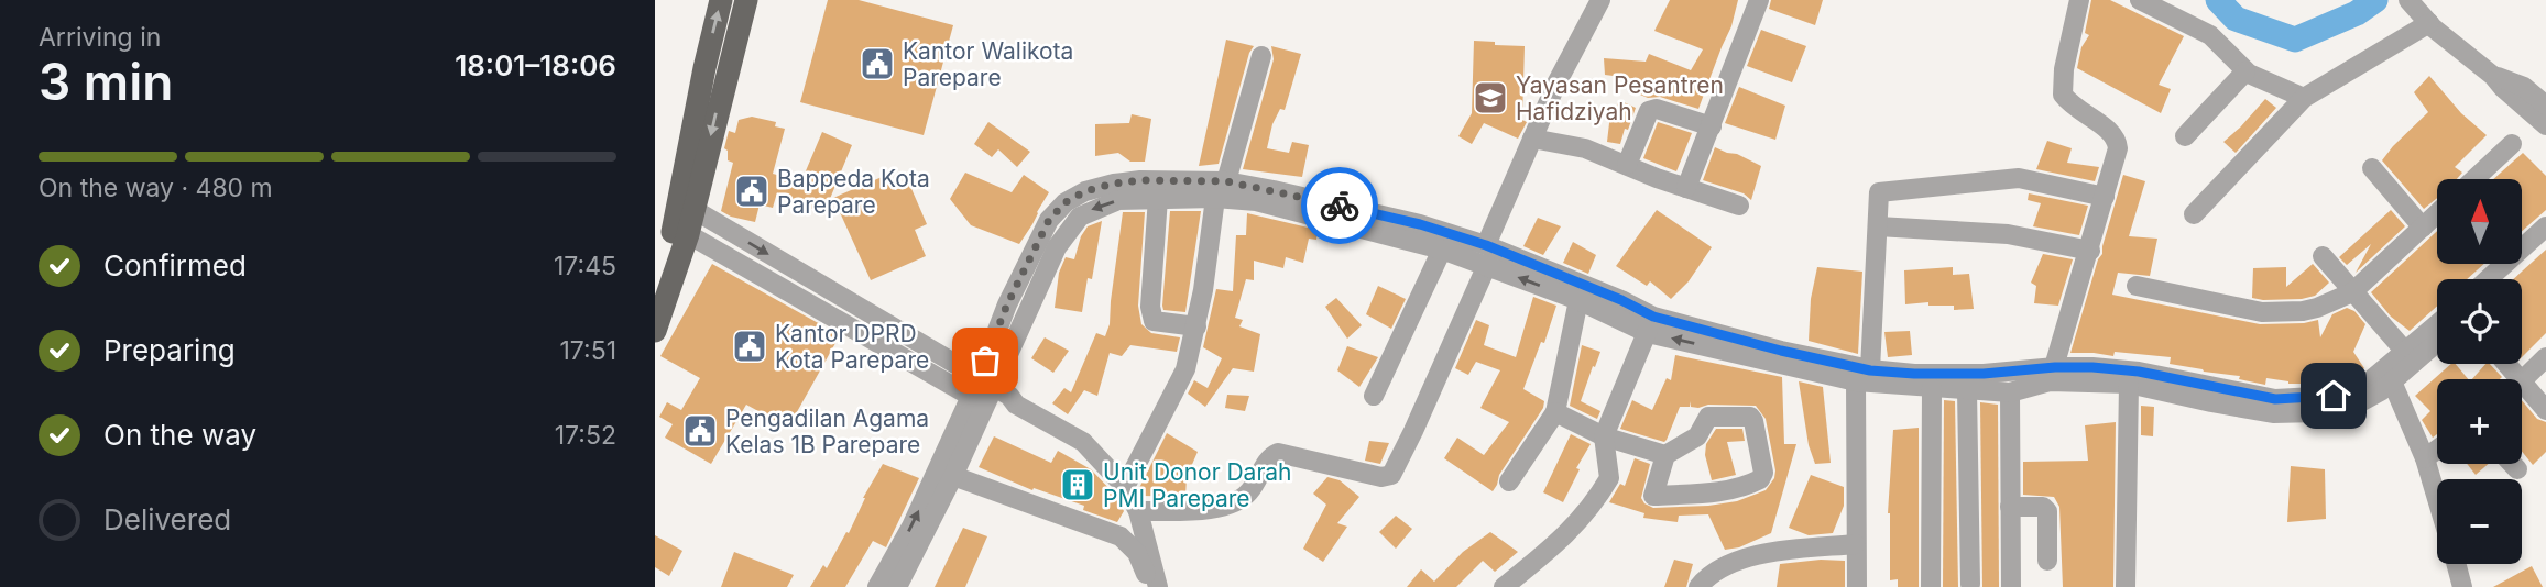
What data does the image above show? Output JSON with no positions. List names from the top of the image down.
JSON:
{
  "places": {
    "public building": [
      "Kantor Walikota Parepare",
      "Bappeda Kota Parepare",
      "Kantor DPRD Kota Parepare",
      "Pengadilan Agama Kelas 1B Parepare"
    ],
    "school or university": ["Yayasan Pesantren Hafidziyah"],
    "building": ["Unit Donor Darah PMI Parepare"]
  },
  "north": "top",
  "page": {
    "heading": ["3 min", "Arriving in", "18:01–18:06"],
    "bar": "On the way · 480 m",
    "map_buttons": ["+", "−"],
    "list": [
      ["Confirmed", "17:45"],
      ["Preparing", "17:51"],
      ["On the way", "17:52"],
      "Delivered"
    ]
  }
}
